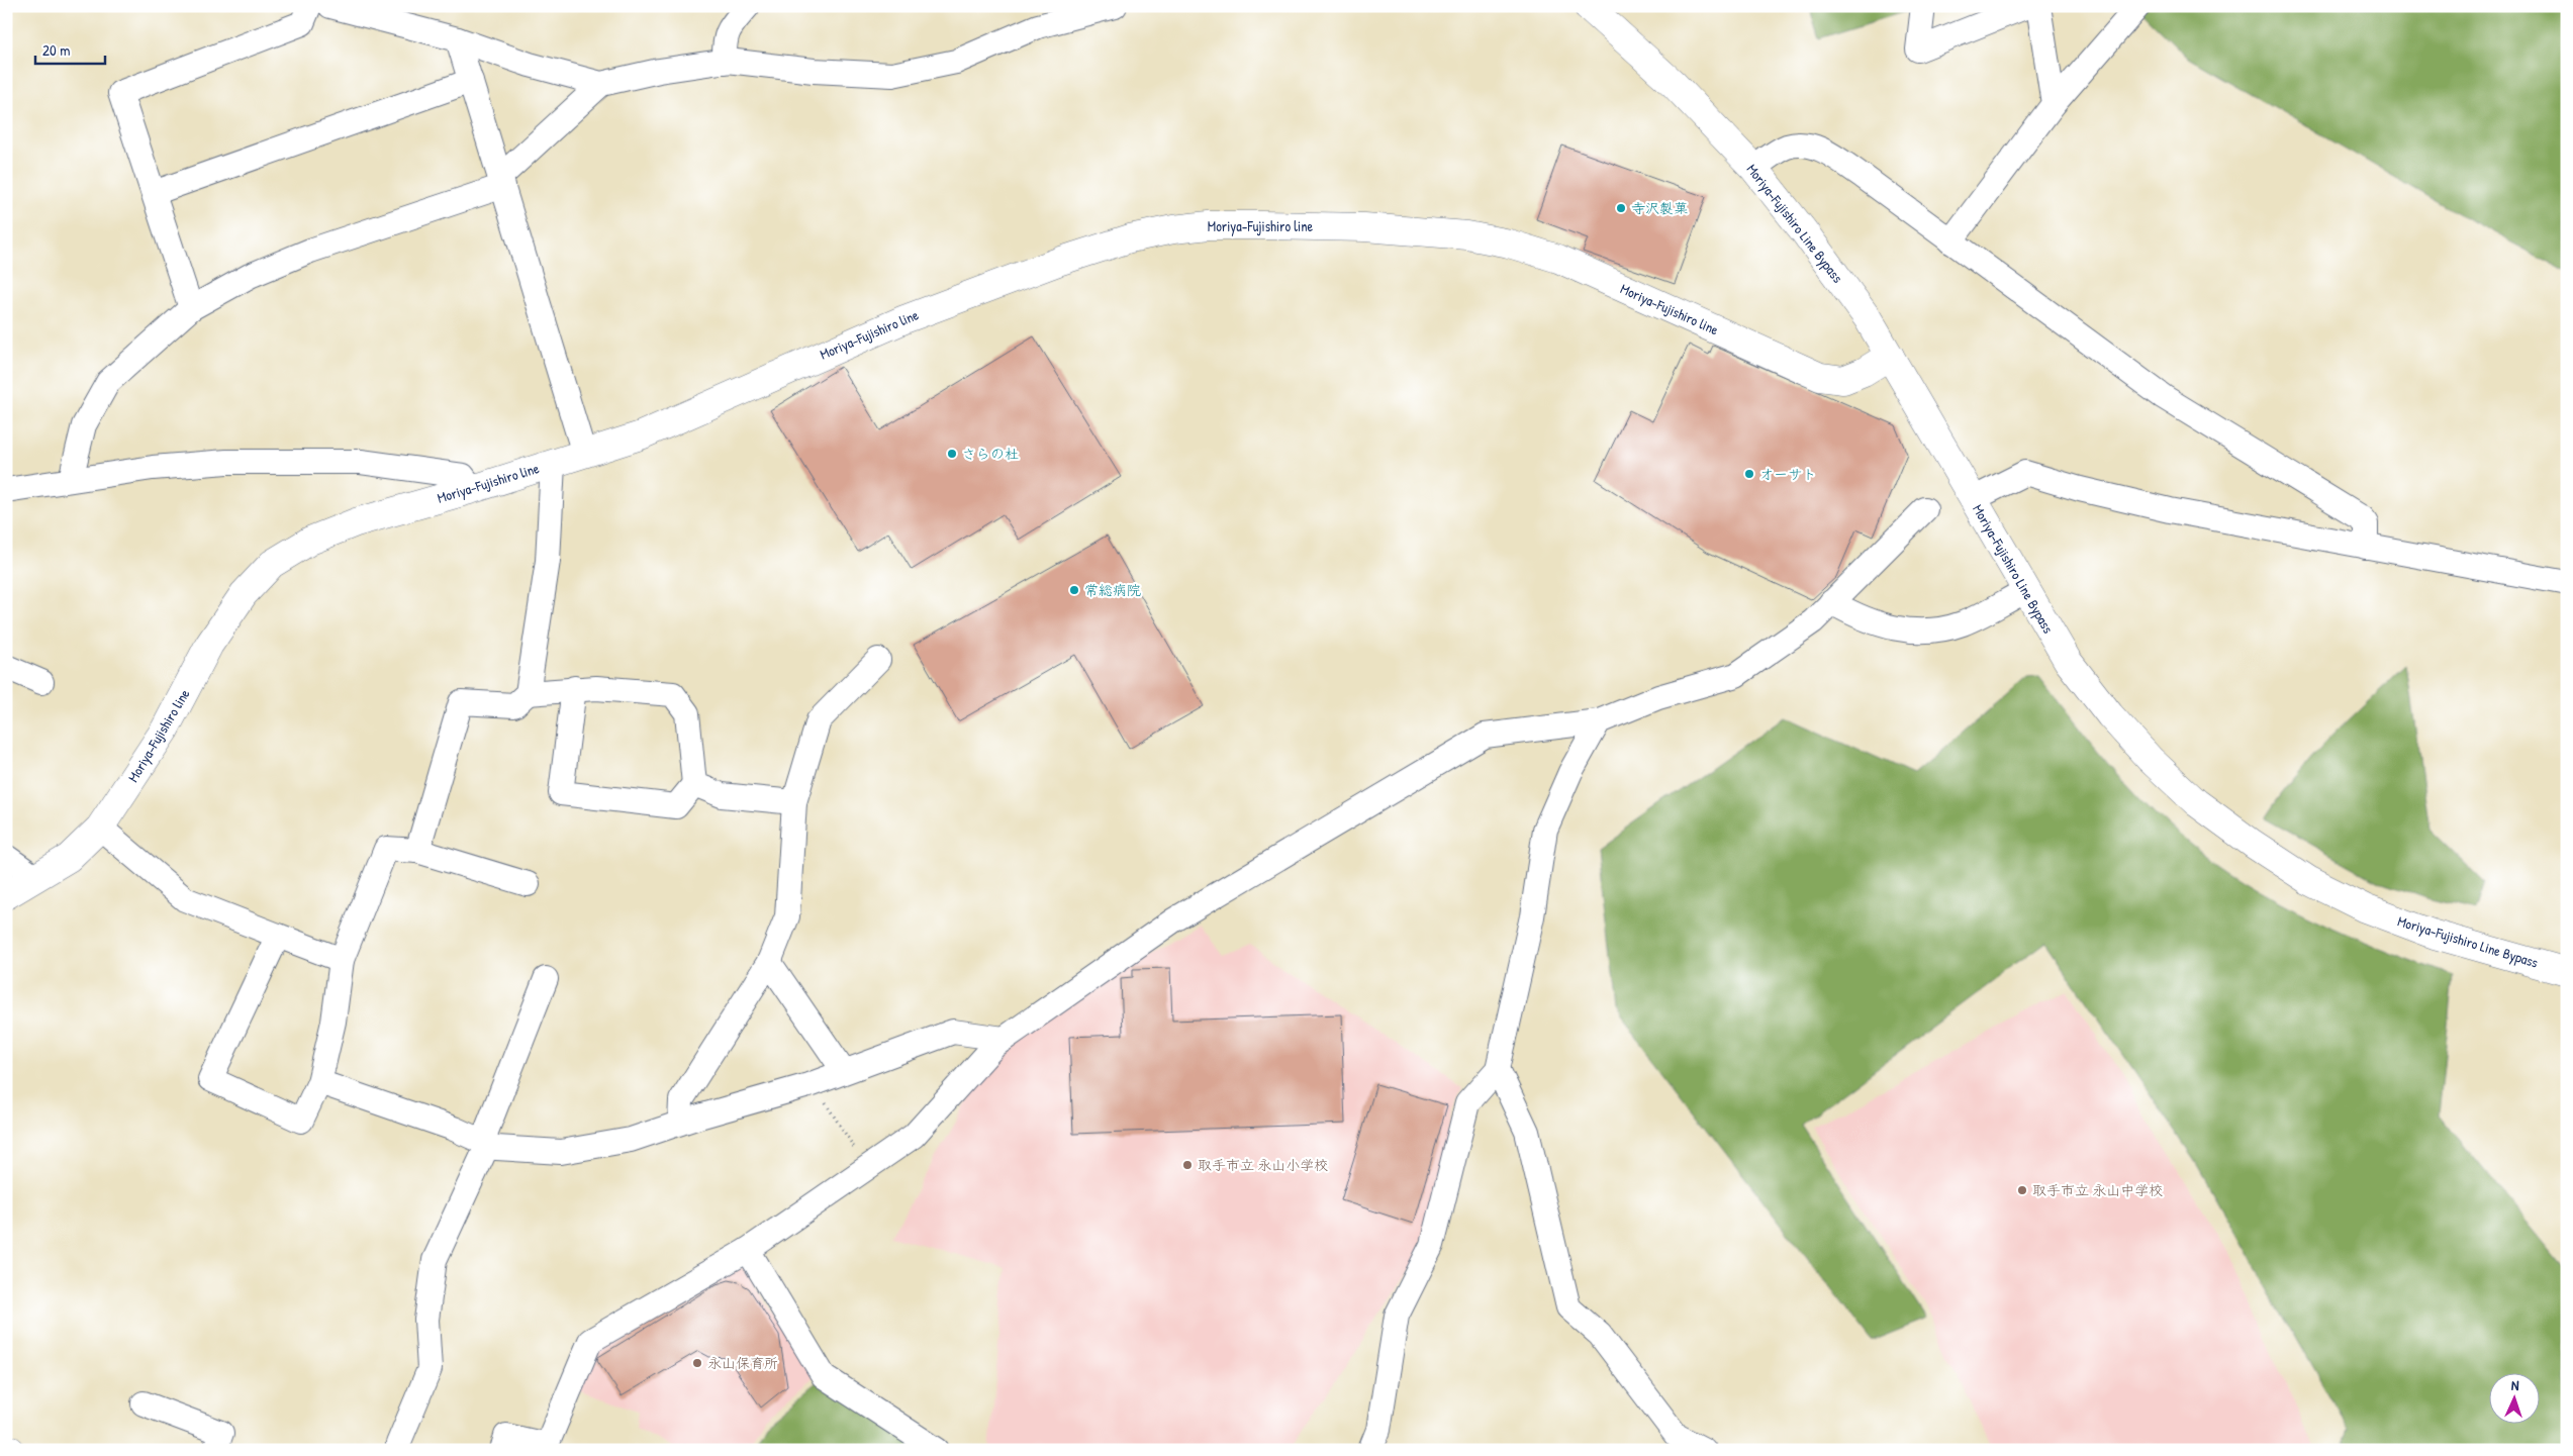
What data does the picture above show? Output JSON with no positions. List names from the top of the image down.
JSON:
{
  "streets": {
    "main road": ["Moriya-Fujishiro Line Bypass", "Moriya-Fujishiro line"]
  },
  "crossings": [
    ["Moriya-Fujishiro Line Bypass", "Moriya-Fujishiro line"]
  ],
  "places": [
    "寺沢製菓",
    "さらの杜",
    "オーサト",
    "常総病院",
    "取手市立 永山小学校",
    "取手市立 永山中学校",
    "永山保育所"
  ],
  "scale_bar": "20 m",
  "north": "top"
}
